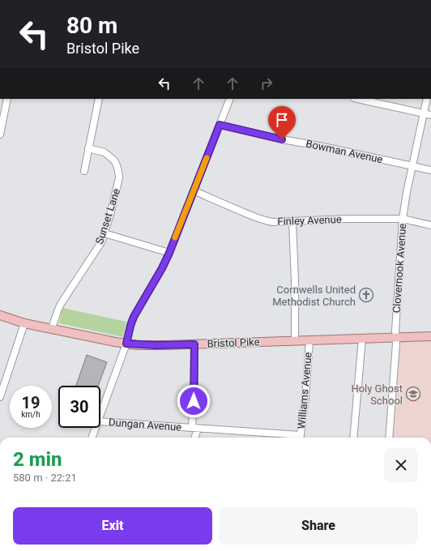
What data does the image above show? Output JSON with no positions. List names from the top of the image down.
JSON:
{
  "streets": {
    "main road": ["Bristol Pike"],
    "street": [
      "Bowman Avenue",
      "Sunset Lane",
      "Finley Avenue",
      "Clovernook Avenue",
      "Williams Avenue",
      "Dungan Avenue"
    ]
  },
  "crossings": [
    ["Bowman Avenue", "Clovernook Avenue"],
    ["Sunset Lane", "Bristol Pike"],
    ["Finley Avenue", "Clovernook Avenue"],
    ["Clovernook Avenue", "Bristol Pike"],
    ["Bristol Pike", "Williams Avenue"]
  ],
  "places": {
    "church": ["Cornwells United Methodist Church"],
    "school or university": ["Holy Ghost School"]
  },
  "page": {
    "turn": ["80 m", "Bristol Pike"],
    "speed": "19 km/h",
    "limit": "30",
    "heading": ["2 min", "580 m · 22:21"],
    "buttons": ["Exit", "Share"]
  }
}
